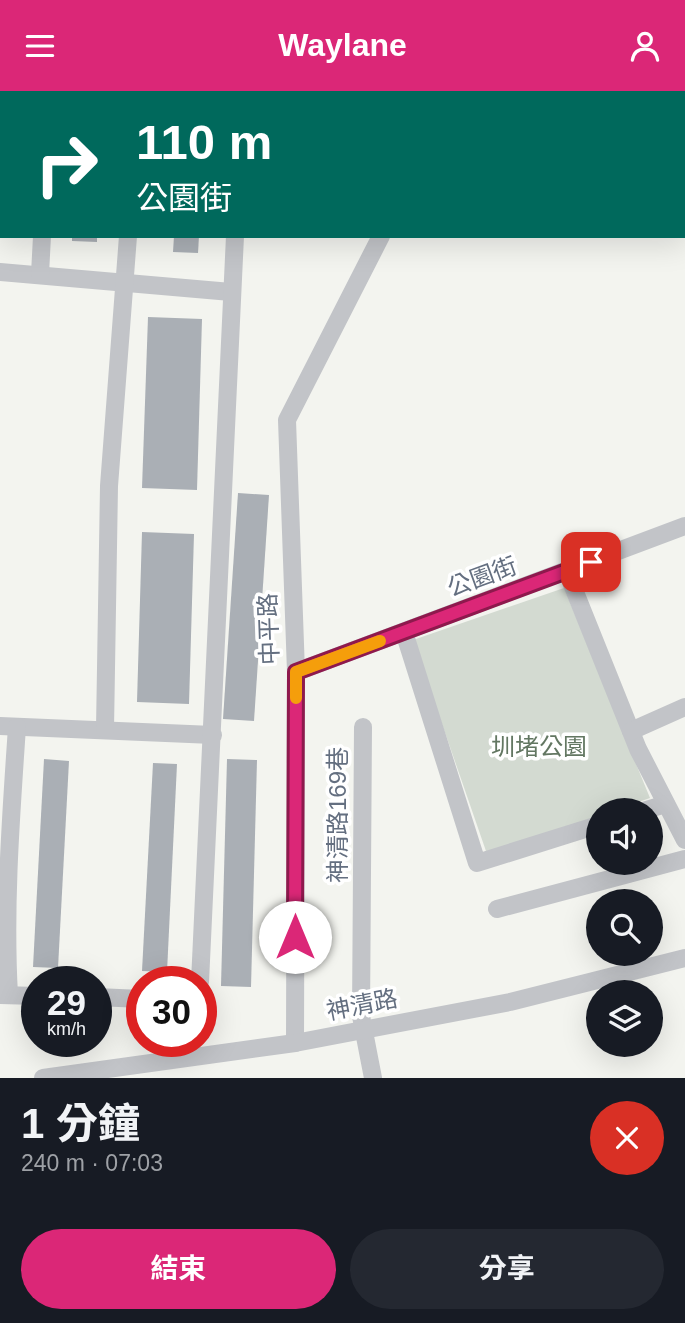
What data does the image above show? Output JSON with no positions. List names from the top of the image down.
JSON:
{
  "streets": {
    "street": [
      "公園街",
      "中平路",
      "神清路169巷",
      "神清路"
    ]
  },
  "crossings": [
    ["公園街", "中平路"],
    ["中平路", "神清路"],
    ["神清路169巷", "神清路"]
  ],
  "parks": ["圳堵公園"],
  "page": {
    "header": "Waylane",
    "turn": ["110 m", "公園街"],
    "speed": "29 km/h",
    "limit": "30",
    "heading": ["1 分鐘", "240 m · 07:03"],
    "buttons": ["結束", "分享"]
  }
}
